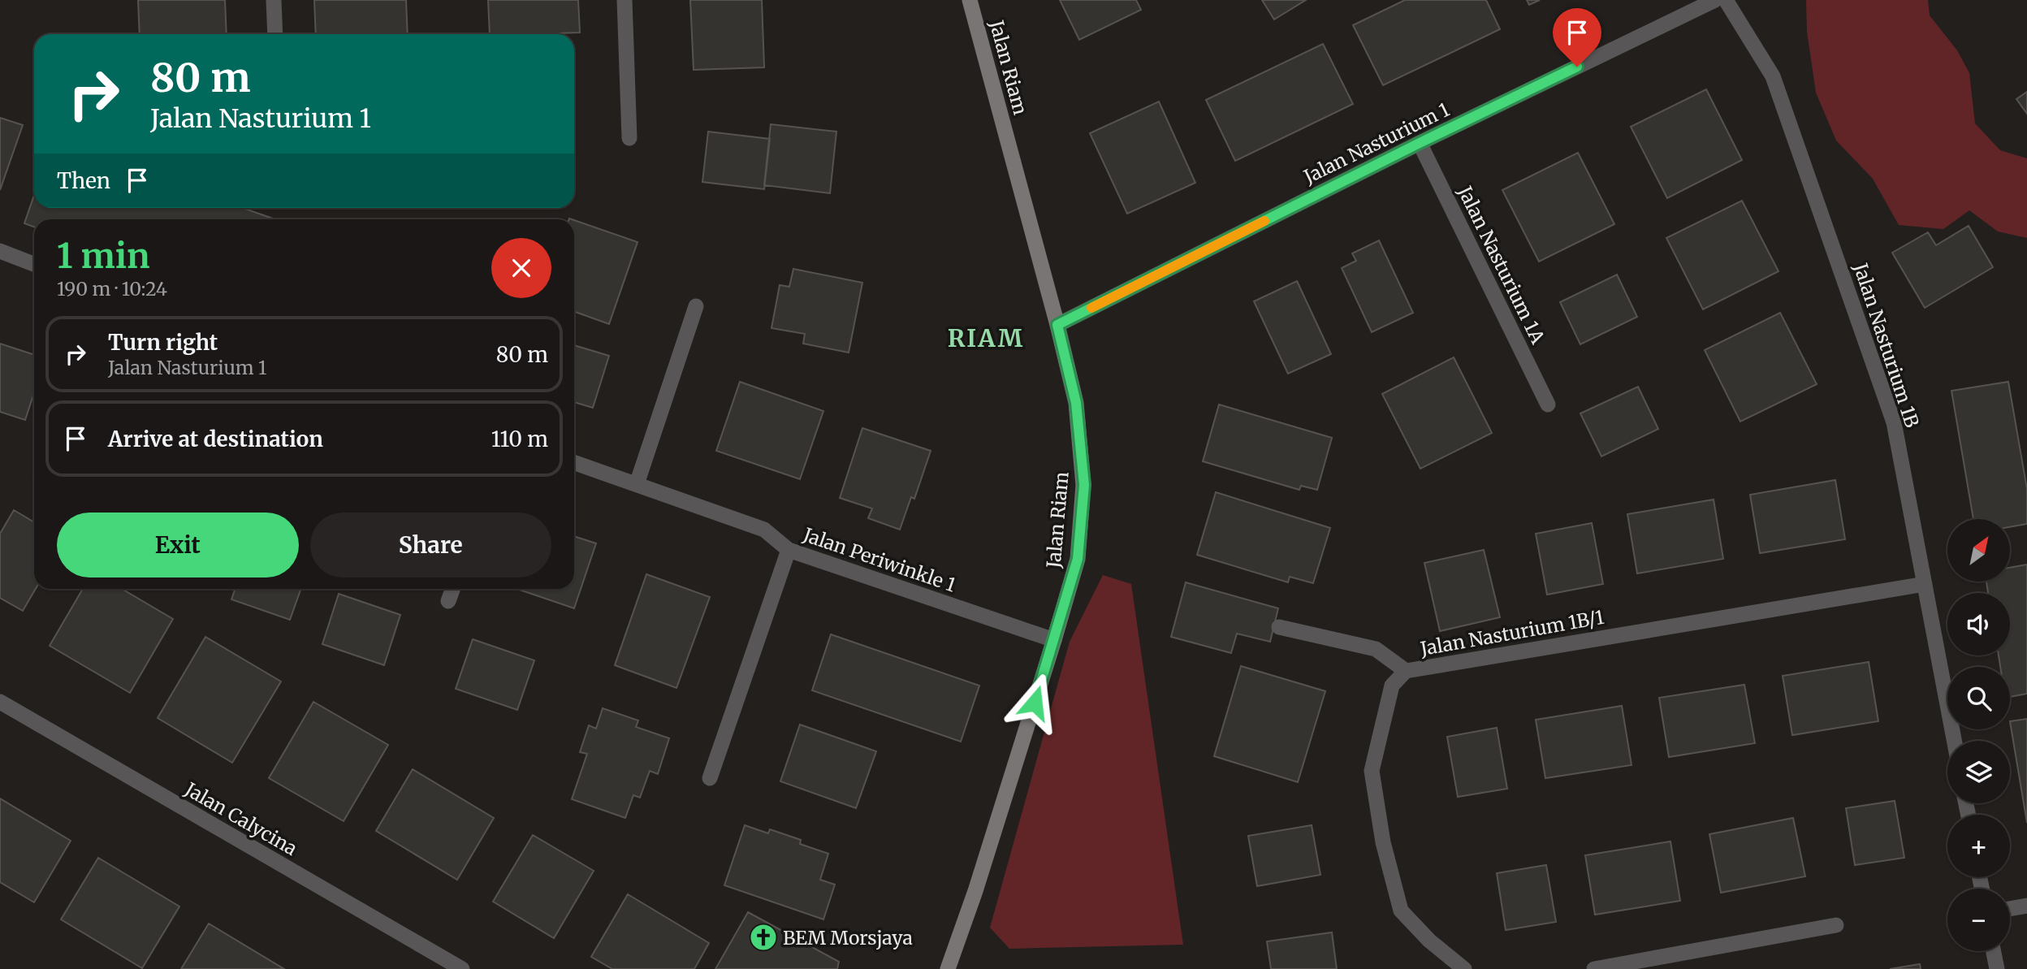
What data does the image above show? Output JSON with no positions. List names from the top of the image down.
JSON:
{
  "streets": {
    "main road": ["Jalan Riam"],
    "street": [
      "Jalan Nasturium 1",
      "Jalan Nasturium 1A",
      "Jalan Nasturium 1B",
      "Jalan Periwinkle 1",
      "Jalan Nasturium 1B/1",
      "Jalan Calycina"
    ]
  },
  "crossings": [
    ["Jalan Riam", "Jalan Nasturium 1"],
    ["Jalan Riam", "Jalan Periwinkle 1"],
    ["Jalan Nasturium 1", "Jalan Nasturium 1A"],
    ["Jalan Nasturium 1B", "Jalan Nasturium 1B/1"]
  ],
  "districts": ["RIAM"],
  "places": {
    "church": ["BEM Morsjaya"]
  },
  "north": "top right",
  "page": {
    "turn": ["80 m", "Jalan Nasturium 1"],
    "then": "Then",
    "heading": ["1 min", "190 m · 10:24"],
    "list": [
      {
        "name": "Turn right",
        "note": "Jalan Nasturium 1",
        "value": "80 m"
      },
      {
        "name": "Arrive at destination",
        "value": "110 m"
      }
    ],
    "buttons": ["Exit", "Share"],
    "map_buttons": ["+", "−"]
  }
}
